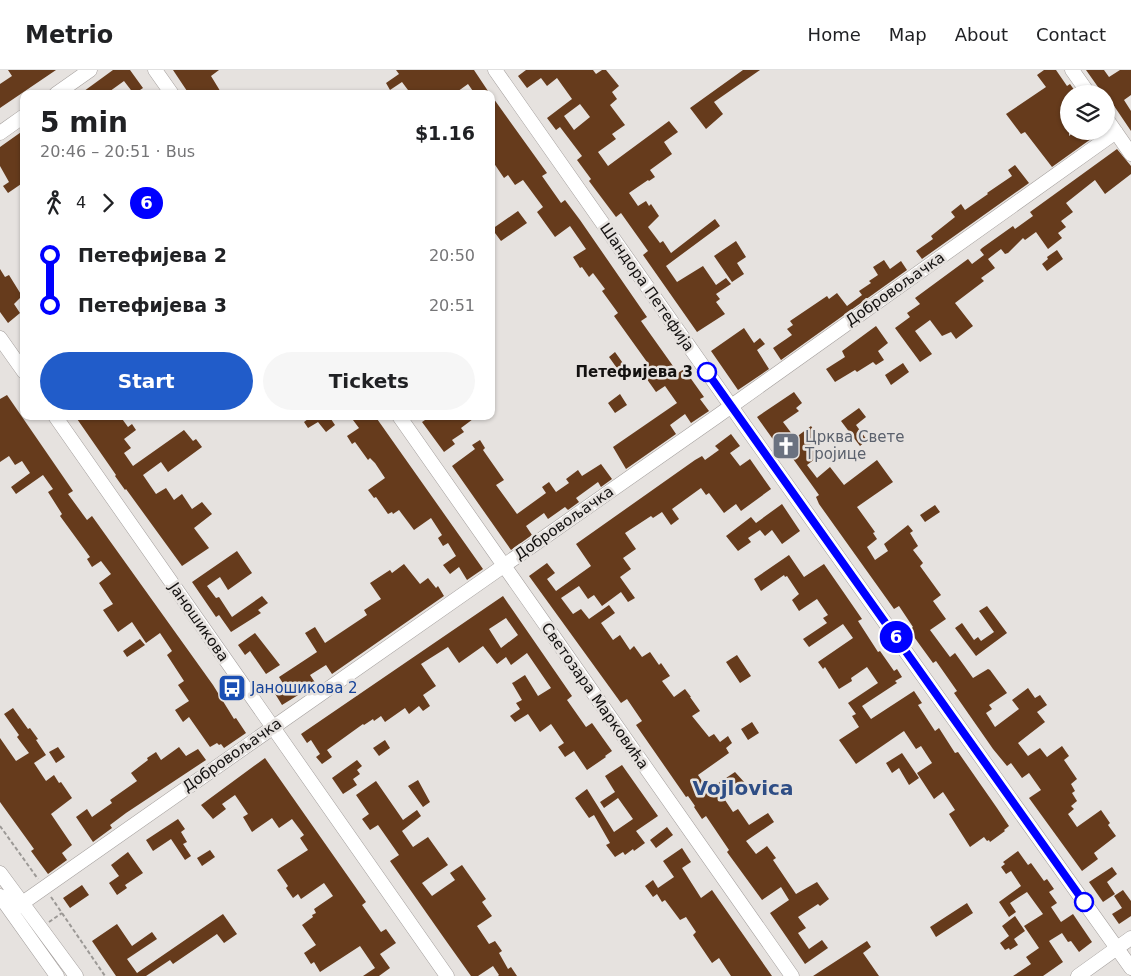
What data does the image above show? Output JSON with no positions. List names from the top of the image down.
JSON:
{
  "streets": {
    "street": [
      "Шандора Петефија",
      "Добровољачка",
      "Јаношикова",
      "Светозара Марковића"
    ]
  },
  "crossings": [
    ["Шандора Петефија", "Добровољачка"],
    ["Добровољачка", "Јаношикова"],
    ["Добровољачка", "Светозара Марковића"]
  ],
  "districts": ["Vojlovica"],
  "places": {
    "other": ["Петефијева 3"],
    "church": ["Црква Свете Тројице"],
    "bus stop": ["Јаношикова 2"]
  },
  "lines": ["bus line 6"],
  "page": {
    "header": "Metrio",
    "nav": [
      "Home",
      "Map",
      "About",
      "Contact"
    ],
    "on_map": "6",
    "heading": ["5 min", "20:46 – 20:51 · Bus", "$1.16"],
    "legs": ["4", "6"],
    "list": [
      {
        "name": "Петефијева 2",
        "value": "20:50"
      },
      {
        "name": "Петефијева 3",
        "value": "20:51"
      }
    ],
    "buttons": ["Start", "Tickets"]
  }
}
